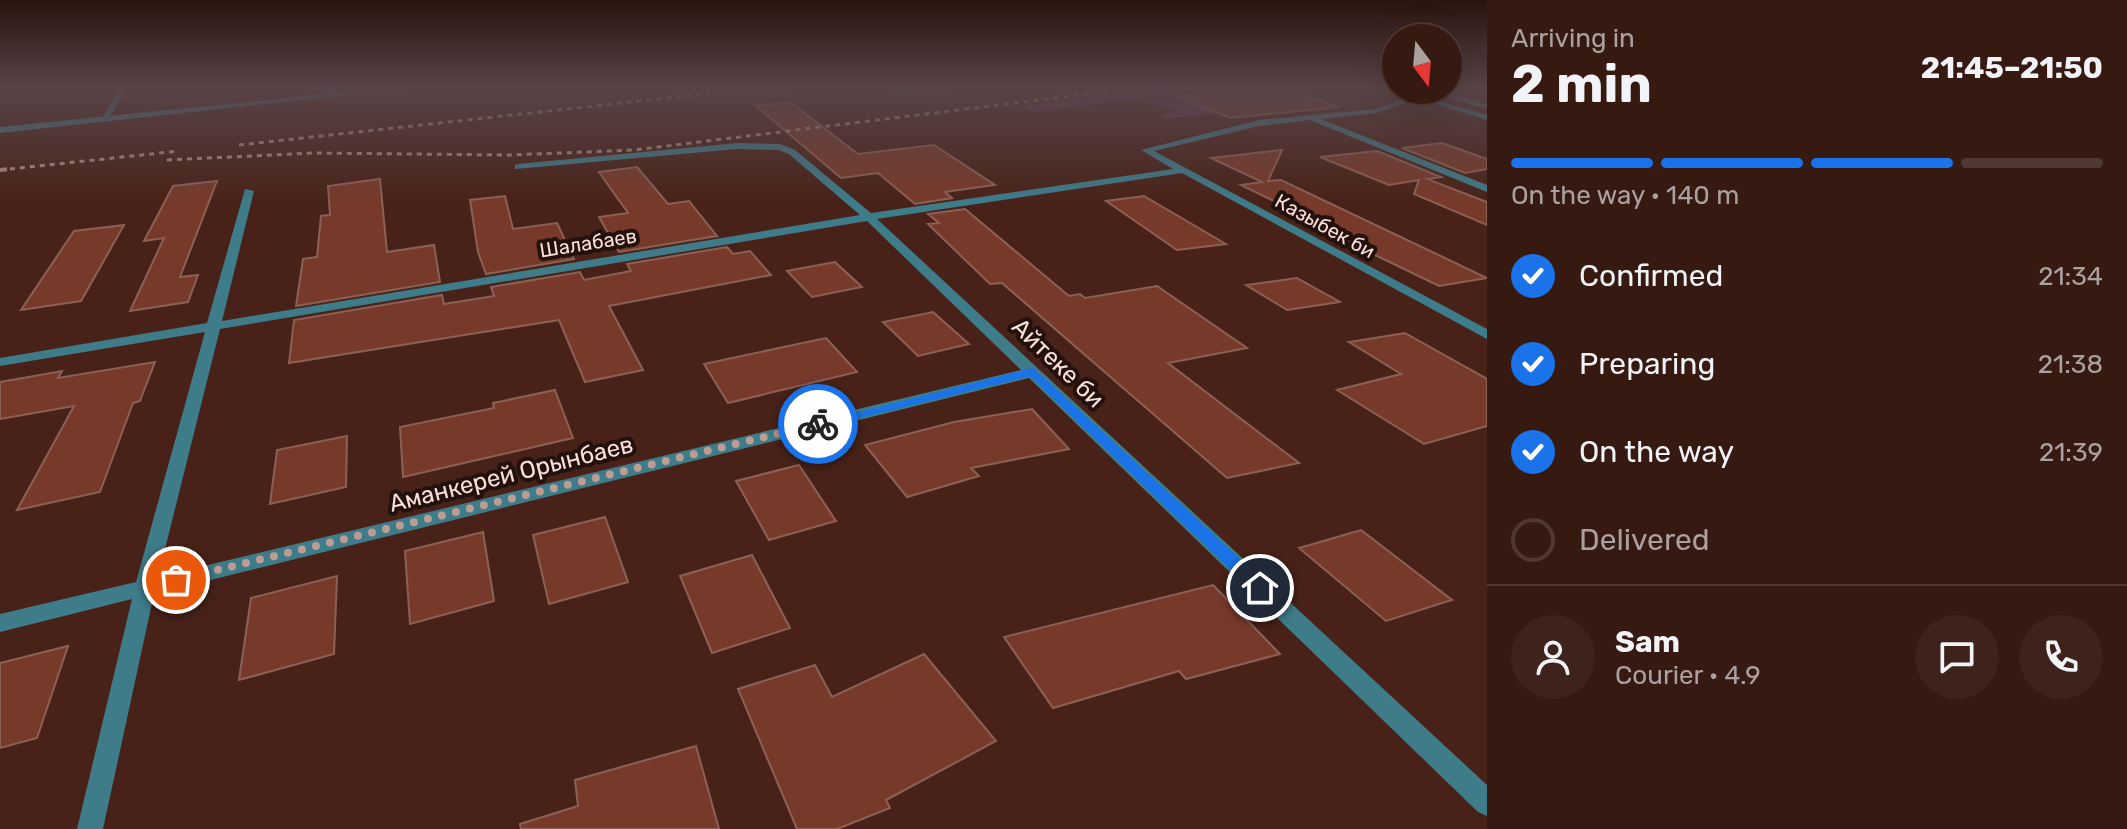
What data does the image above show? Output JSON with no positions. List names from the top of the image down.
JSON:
{
  "streets": {
    "street": [
      "Казыбек би",
      "Шалабаев",
      "Айтеке би",
      "Аманкерей Орынбаев"
    ]
  },
  "crossings": [
    ["Казыбек би", "Шалабаев"],
    ["Шалабаев", "Айтеке би"],
    ["Айтеке би", "Аманкерей Орынбаев"]
  ],
  "north": "bottom",
  "page": {
    "heading": ["2 min", "Arriving in", "21:45–21:50"],
    "panel": ["Sam", "Courier · 4.9"],
    "bar": "On the way · 140 m",
    "list": [
      ["Confirmed", "21:34"],
      ["Preparing", "21:38"],
      ["On the way", "21:39"],
      "Delivered"
    ]
  }
}
